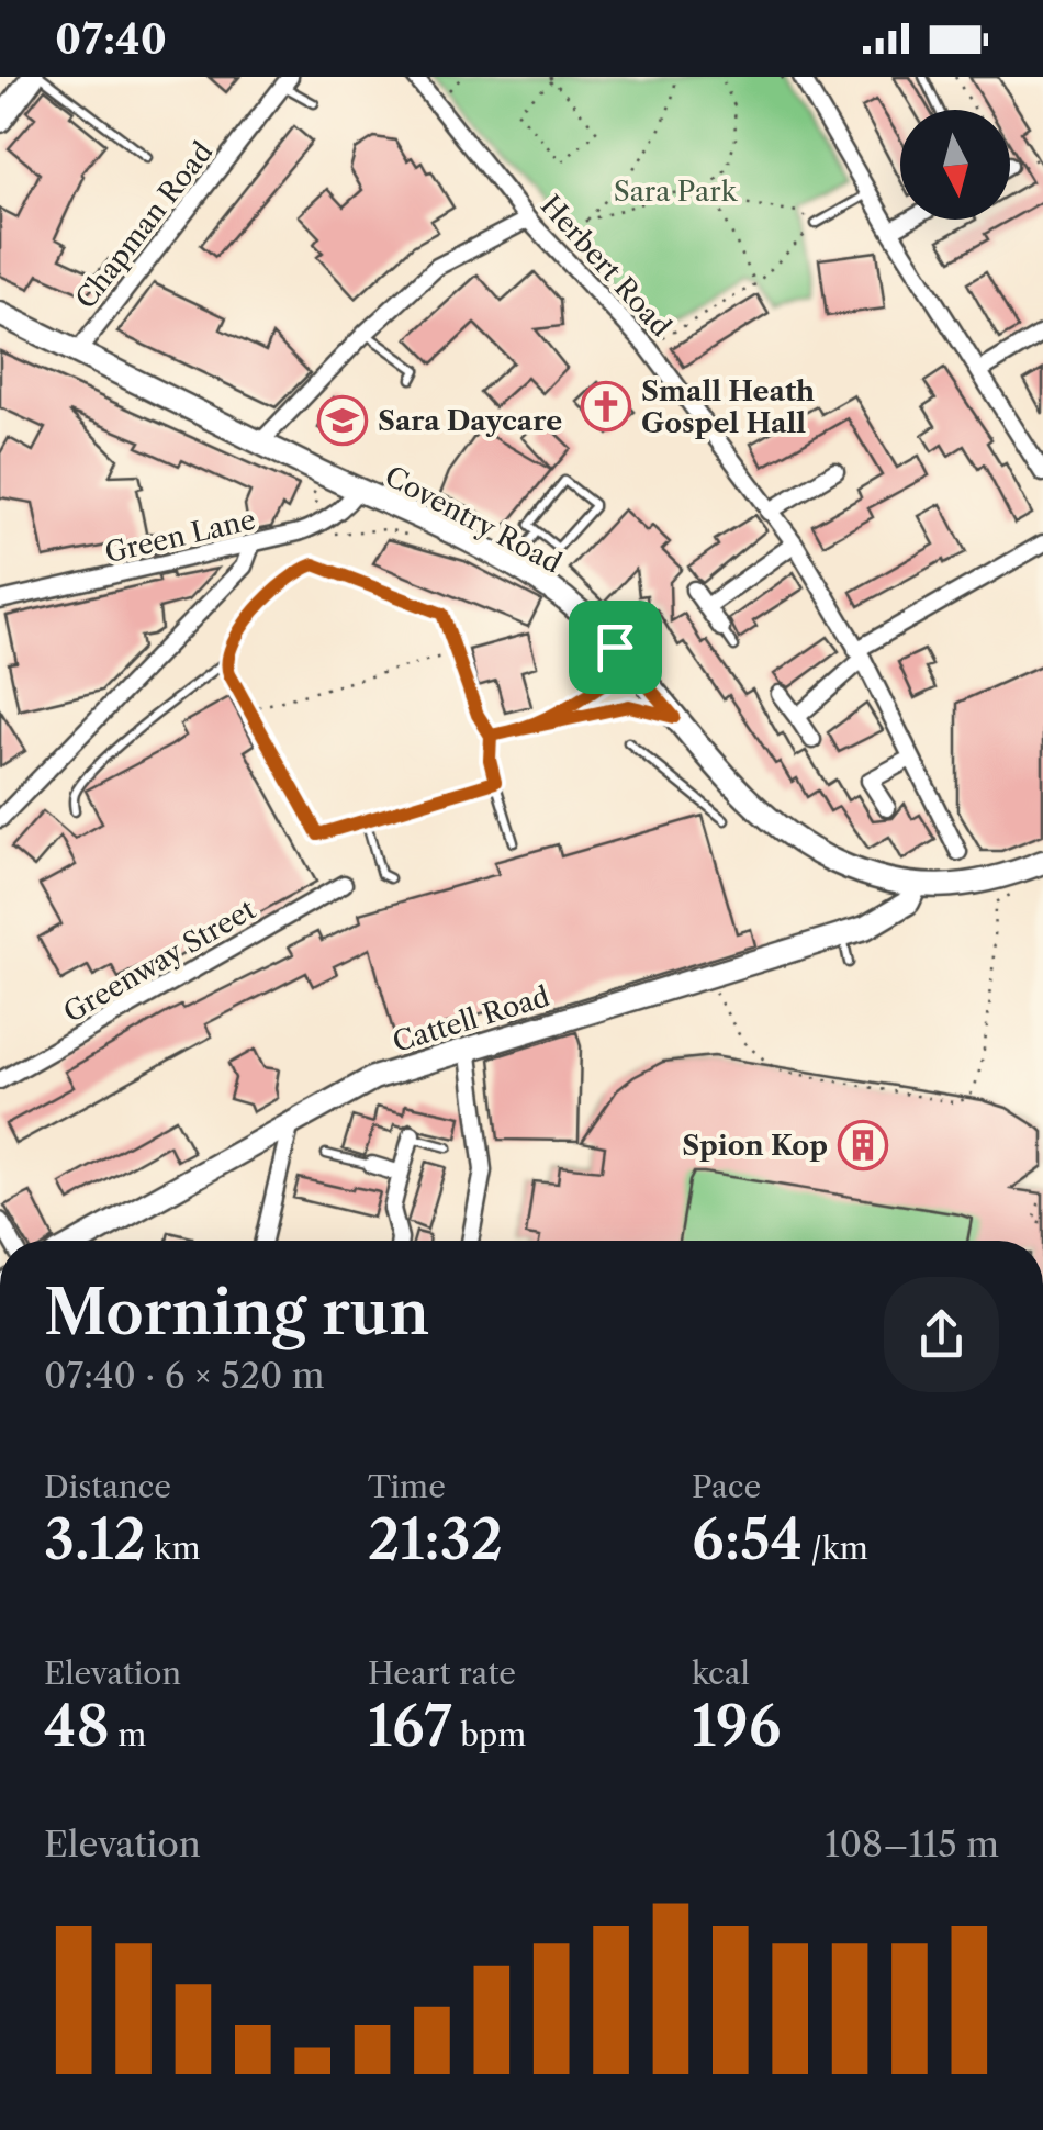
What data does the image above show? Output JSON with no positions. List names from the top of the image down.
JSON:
{
  "streets": {
    "street": [
      "Chapman Road",
      "Herbert Road",
      "Coventry Road",
      "Green Lane",
      "Greenway Street",
      "Cattell Road"
    ]
  },
  "crossings": [
    ["Chapman Road", "Coventry Road"],
    ["Coventry Road", "Green Lane"],
    ["Coventry Road", "Cattell Road"]
  ],
  "parks": ["Sara Park"],
  "places": {
    "church": ["Small Heath Gospel Hall"],
    "school or university": ["Sara Daycare"],
    "building": ["Spion Kop"]
  },
  "north": "bottom",
  "page": {
    "status": "07:40",
    "heading": ["Morning run", "07:40 · 6 × 520 m"],
    "stats": [
      ["Distance", "3.12 km"],
      ["Time", "21:32"],
      ["Pace", "6:54 /km"],
      ["Elevation", "48 m"],
      ["Heart rate", "167 bpm"],
      ["kcal", "196"]
    ],
    "chart": ["Elevation", "108–115 m"]
  }
}
